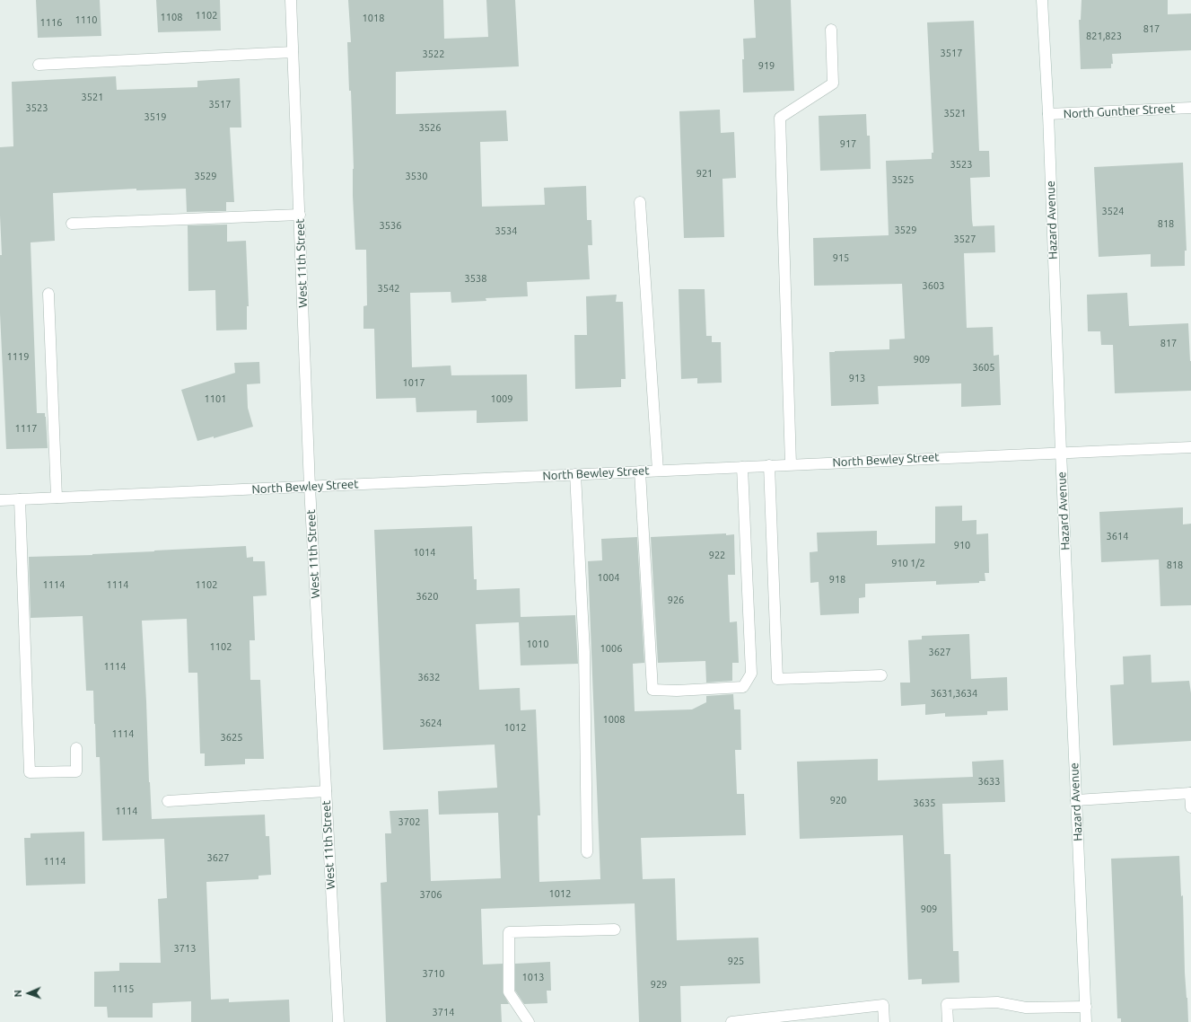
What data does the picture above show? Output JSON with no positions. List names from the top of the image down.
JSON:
{
  "streets": {
    "street": [
      "North Gunther Street",
      "Hazard Avenue",
      "West 11th Street",
      "North Bewley Street"
    ]
  },
  "crossings": [
    ["North Gunther Street", "Hazard Avenue"],
    ["Hazard Avenue", "North Bewley Street"],
    ["West 11th Street", "North Bewley Street"]
  ],
  "house_numbers": [
    "1102",
    "1108",
    "1018",
    "1110",
    "1116",
    "817",
    "821,823",
    "3517",
    "3522",
    "919",
    "3521",
    "3517",
    "3523",
    "3521",
    "3519",
    "3526",
    "917",
    "3523",
    "921",
    "3529",
    "3530",
    "3525",
    "3524",
    "818",
    "3536",
    "3529",
    "3534",
    "3527",
    "915",
    "3538",
    "3603",
    "3542",
    "817",
    "1119",
    "909",
    "3605",
    "913",
    "1017",
    "1101",
    "1009",
    "1117",
    "3614",
    "910",
    "1014",
    "922",
    "910 1/2",
    "818",
    "1004",
    "918",
    "1114",
    "1114",
    "1102",
    "3620",
    "926",
    "1010",
    "1102",
    "1006",
    "3627",
    "1114",
    "3632",
    "3631,3634",
    "1008",
    "3624",
    "1012",
    "1114",
    "3625",
    "3633",
    "920",
    "3635",
    "1114",
    "3702",
    "3627",
    "1114",
    "1012",
    "3706",
    "909",
    "3713",
    "925",
    "3710",
    "1013",
    "929",
    "1115",
    "3714"
  ],
  "north": "left"
}
